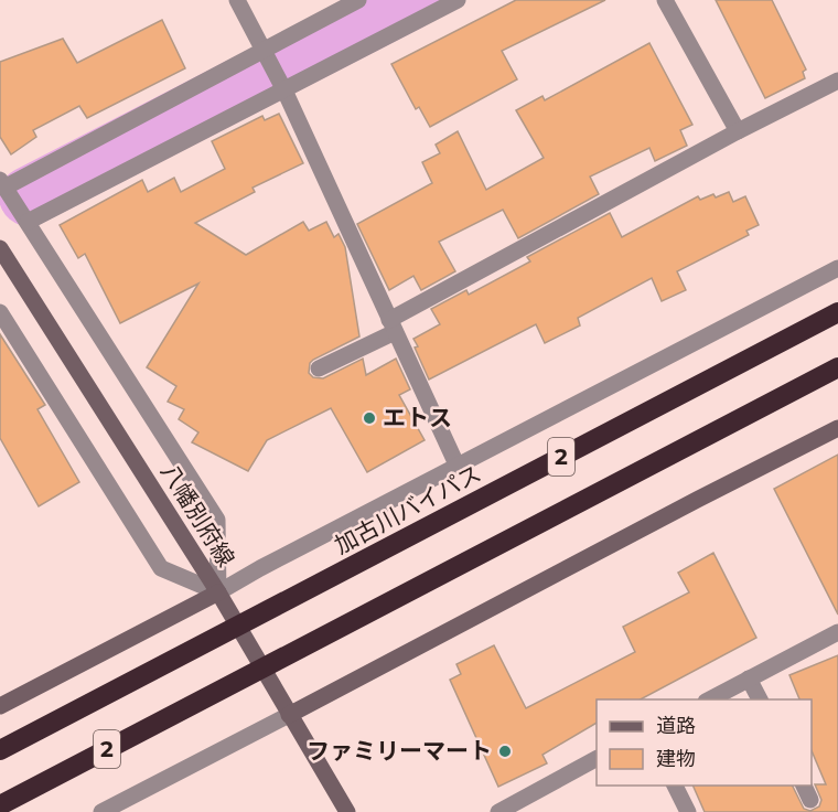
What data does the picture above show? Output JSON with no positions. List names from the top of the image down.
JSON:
{
  "streets": {
    "highway": ["2", "加古川バイパス"],
    "street": ["八幡別府線"]
  },
  "places": ["エトス", "ファミリーマート"],
  "legend": ["道路", "建物"]
}
